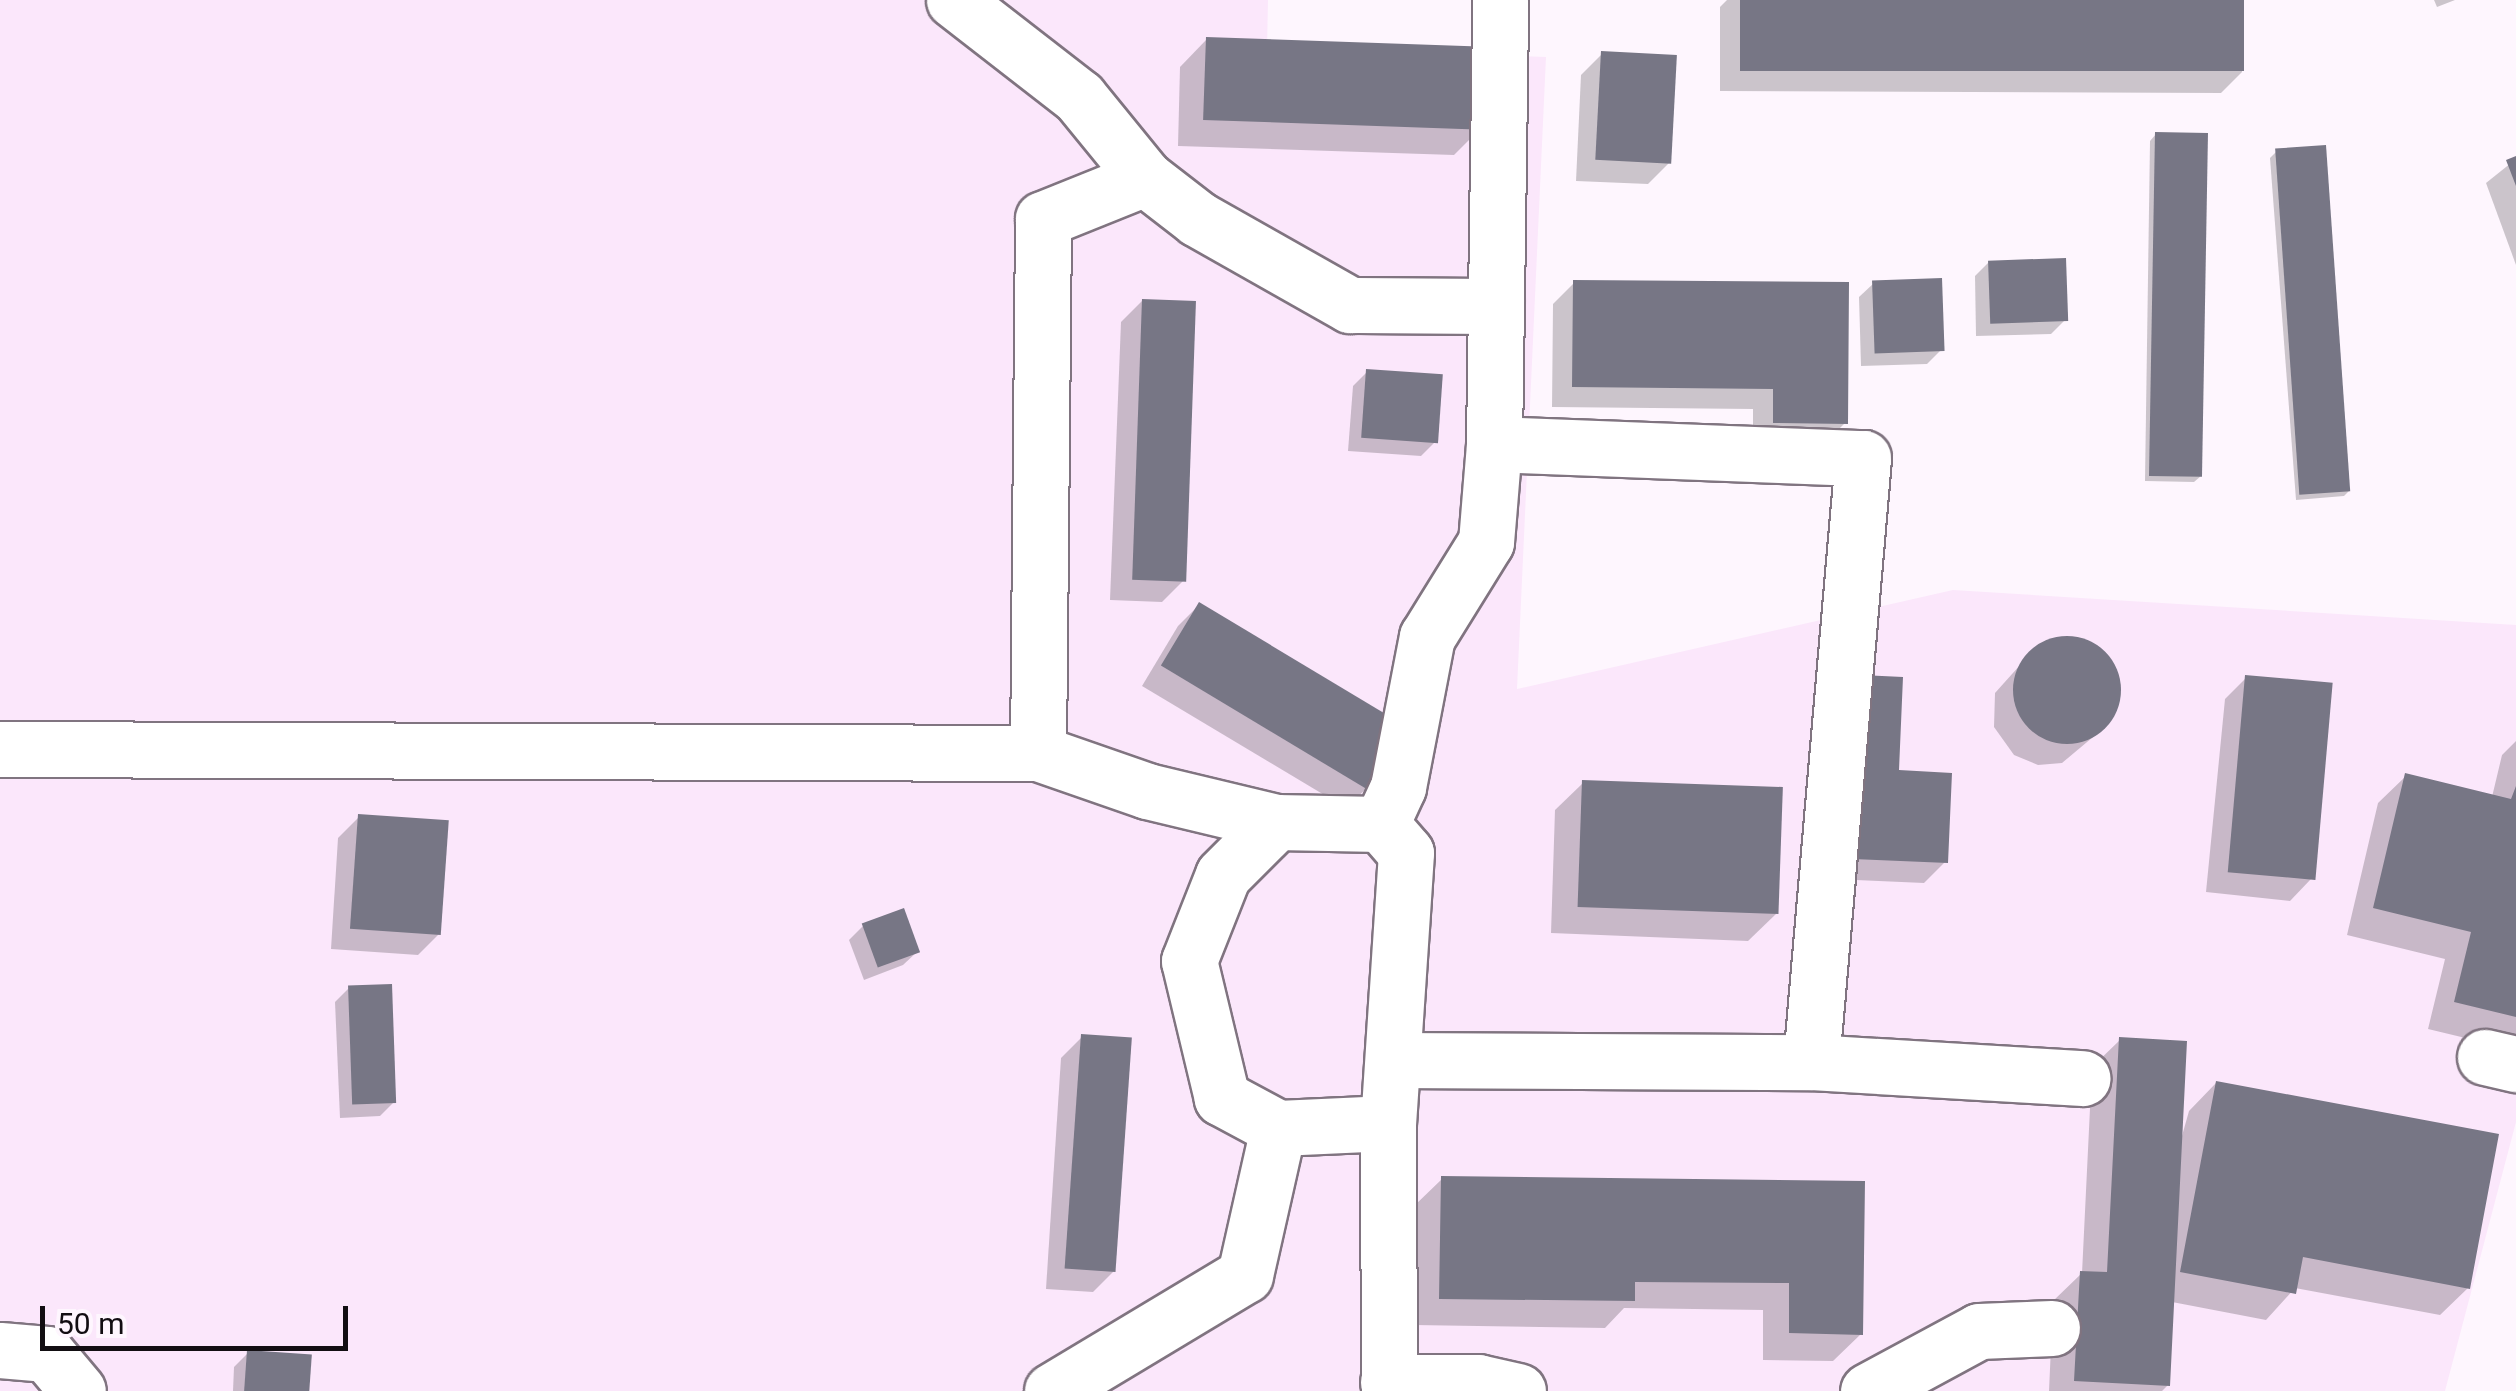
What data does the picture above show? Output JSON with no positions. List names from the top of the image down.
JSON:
{
  "scale_bar": "50 m"
}
